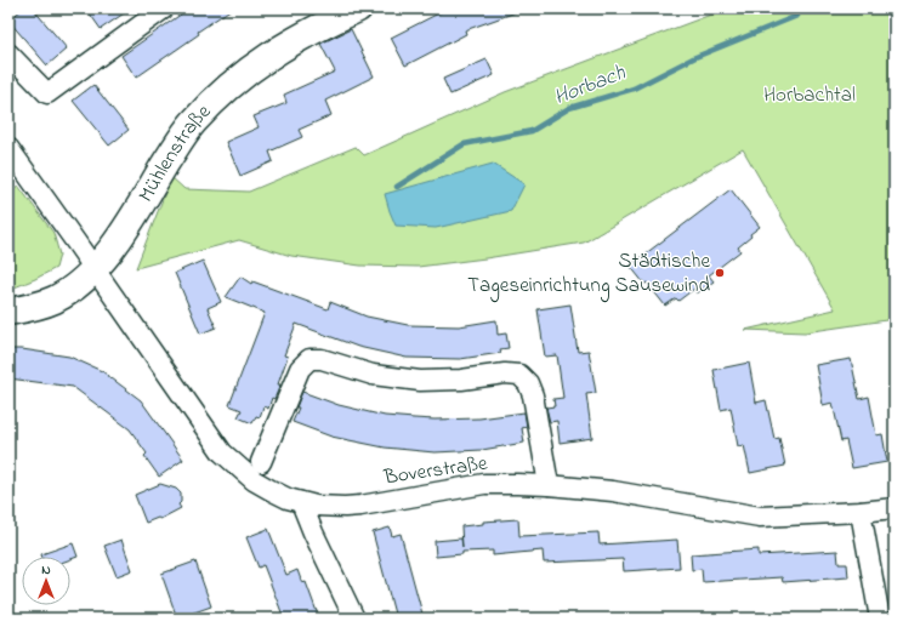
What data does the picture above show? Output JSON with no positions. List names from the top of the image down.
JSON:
{
  "streets": {
    "street": ["Mühlenstraße", "Boverstraße"]
  },
  "crossings": [
    ["Mühlenstraße", "Boverstraße"]
  ],
  "water": ["Horbach"],
  "parks": ["Horbachtal"],
  "places": ["Städtische Tageseinrichtung Sausewind"],
  "north": "top"
}
